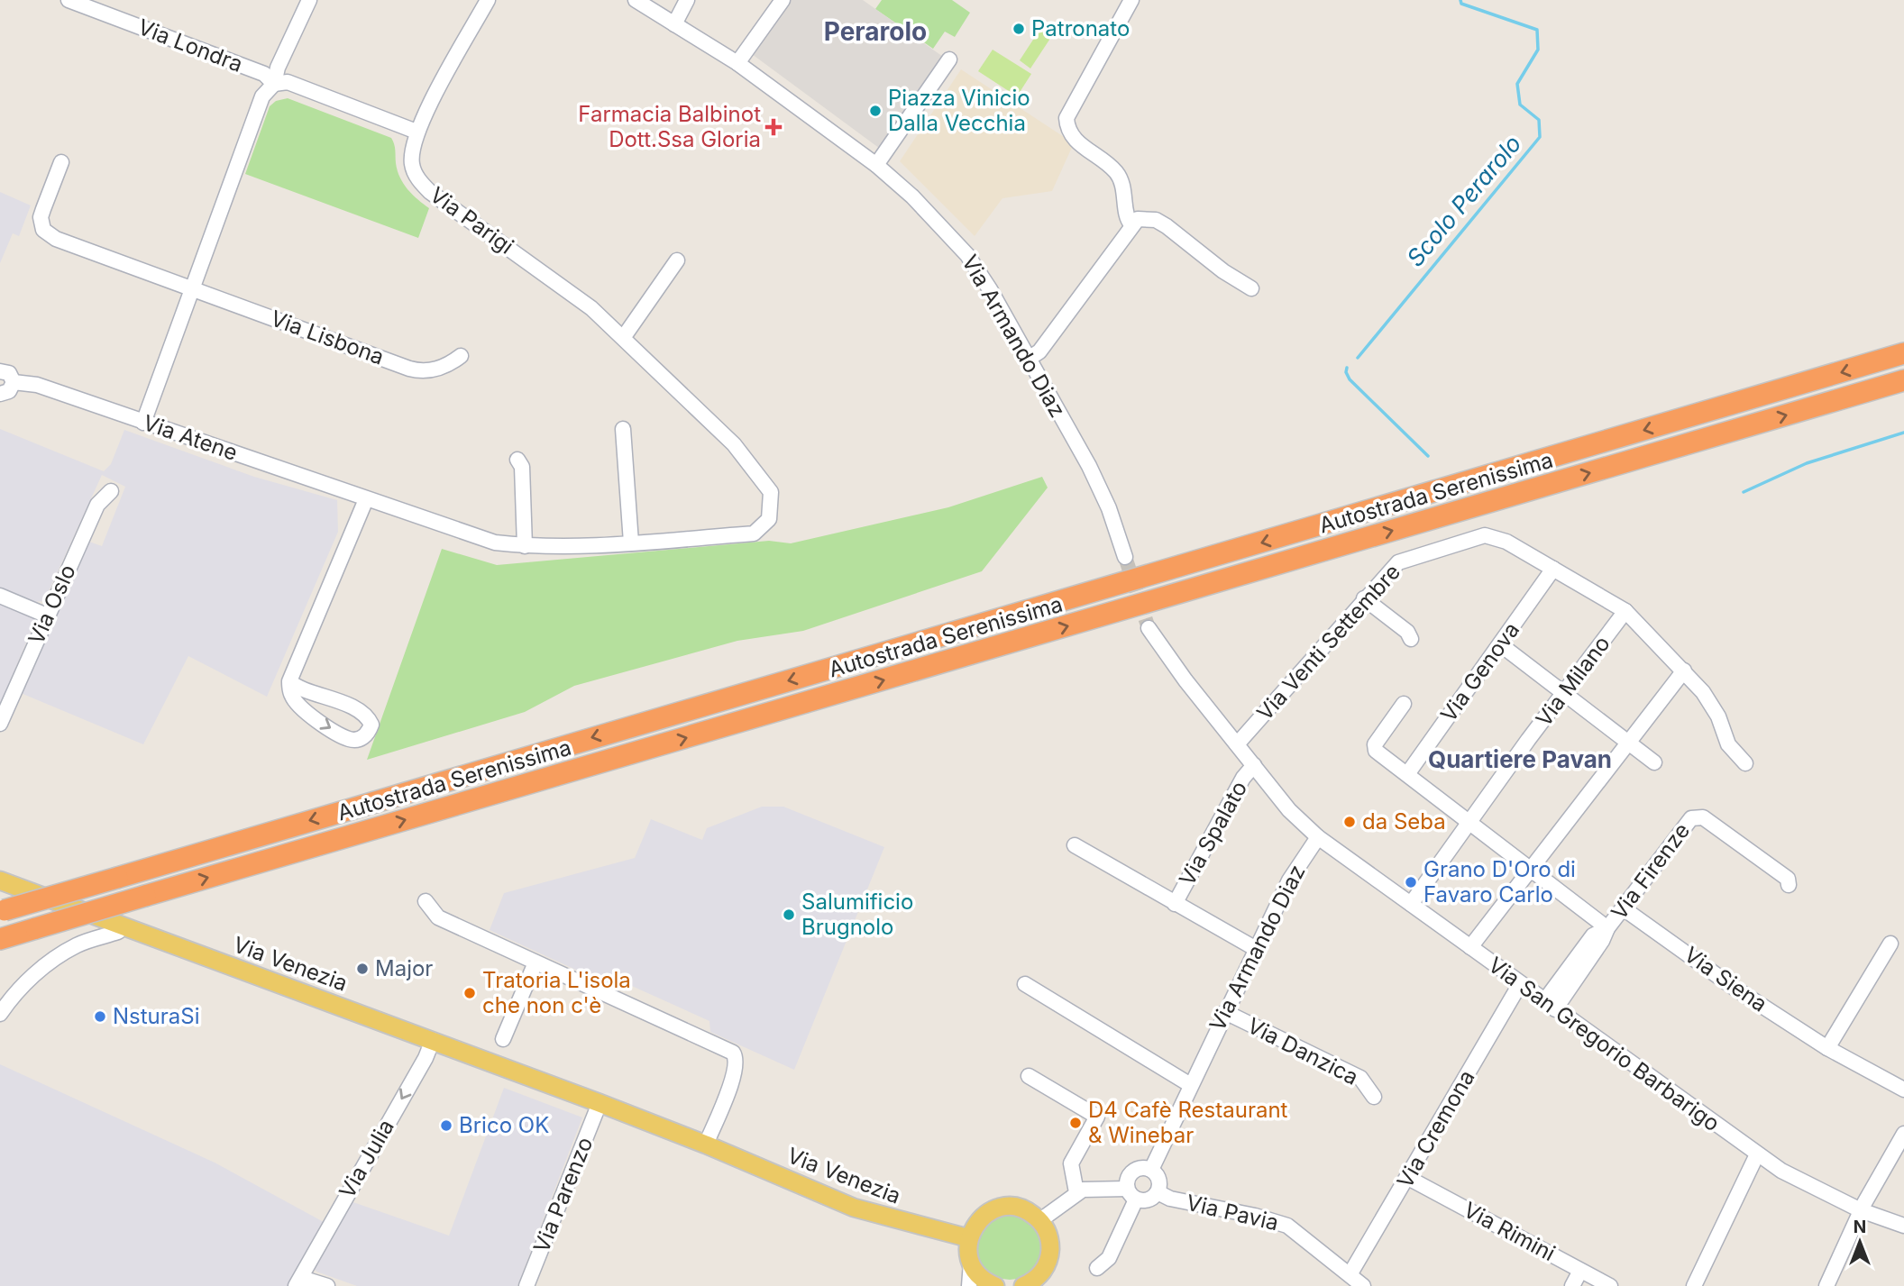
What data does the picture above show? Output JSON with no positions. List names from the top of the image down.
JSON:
{
  "streets": {
    "highway": ["Autostrada Serenissima"],
    "main road": ["Via Venezia"],
    "street": [
      "Via Londra",
      "Via Parigi",
      "Via Armando Diaz",
      "Via Lisbona",
      "Via Atene",
      "Via Oslo",
      "Via Venti Settembre",
      "Via Genova",
      "Via Milano",
      "Via Spalato",
      "Via Firenze",
      "Via Siena",
      "Via San Gregorio Barbarigo",
      "Via Danzica",
      "Via Cremona",
      "Via Julia",
      "Via Parenzo",
      "Via Pavia",
      "Via Rimini"
    ]
  },
  "crossings": [
    ["Via Londra", "Via Parigi"],
    ["Via Parigi", "Via Atene"],
    ["Via Armando Diaz", "Via Spalato"],
    ["Via Armando Diaz", "Via San Gregorio Barbarigo"],
    ["Via Armando Diaz", "Via Danzica"],
    ["Via Armando Diaz", "Via Pavia"],
    ["Via Venti Settembre", "Via Genova"],
    ["Via Venti Settembre", "Via Milano"],
    ["Via Milano", "Via San Gregorio Barbarigo"],
    ["Via Firenze", "Via Siena"],
    ["Via Firenze", "Via San Gregorio Barbarigo"],
    ["Via Venezia", "Via Julia"],
    ["Via Venezia", "Via Parenzo"],
    ["Via San Gregorio Barbarigo", "Via Cremona"],
    ["Via Cremona", "Via Pavia"],
    ["Via Cremona", "Via Rimini"]
  ],
  "one_way": ["Via Julia"],
  "districts": ["Perarolo", "Quartiere Pavan"],
  "water": ["Scolo Perarolo"],
  "places": {
    "other": [
      "Patronato",
      "Piazza Vinicio Dalla Vecchia",
      "da Seba",
      "Grano D'Oro di Favaro Carlo",
      "Salumificio Brugnolo",
      "Major",
      "Tratoria L'isola che non c'è",
      "NsturaSi",
      "D4 Cafè Restaurant & Winebar",
      "Brico OK"
    ],
    "health": ["Farmacia Balbinot Dott.Ssa Gloria"]
  },
  "north": "top"
}
